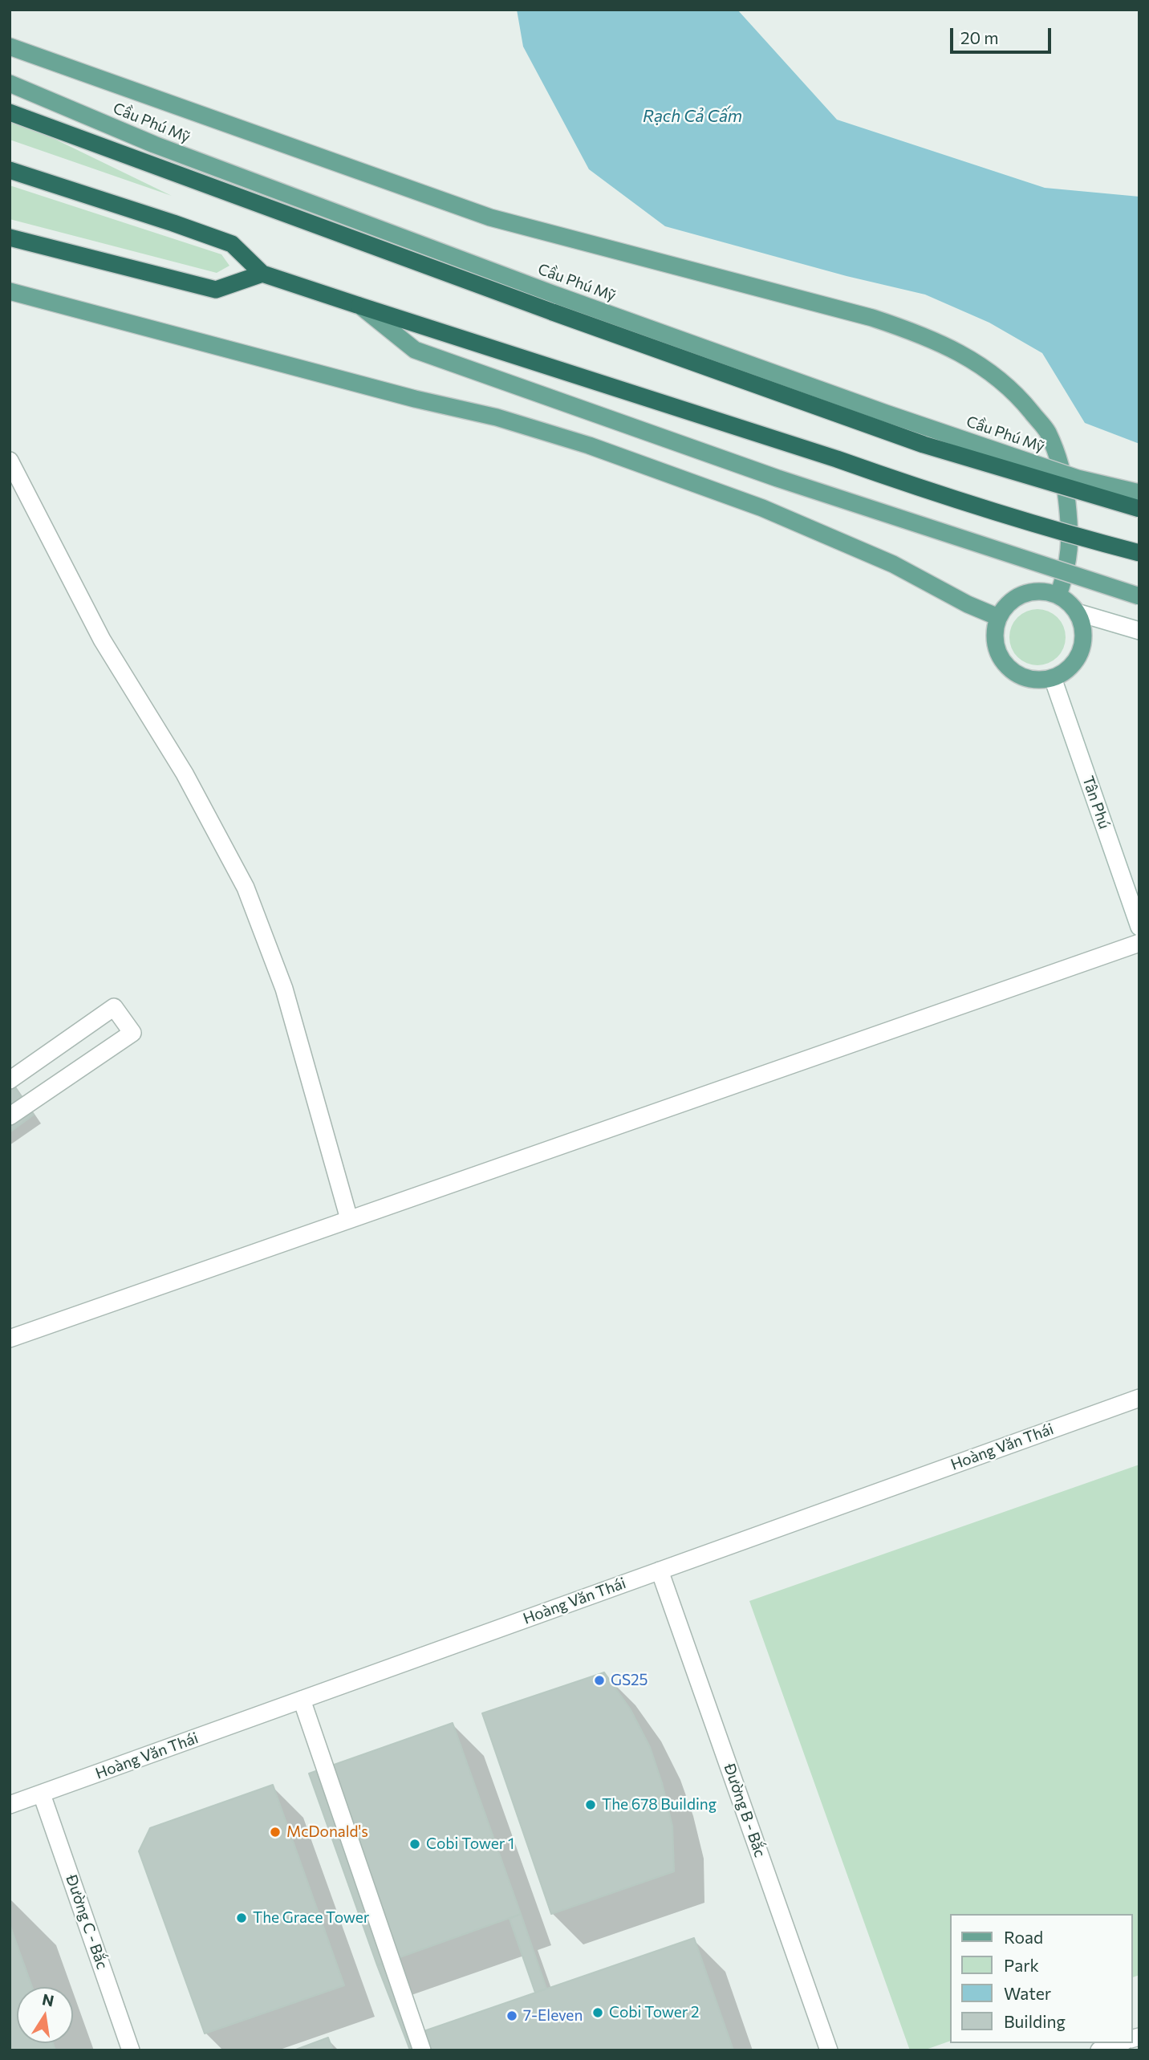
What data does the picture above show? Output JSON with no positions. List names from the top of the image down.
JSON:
{
  "streets": {
    "highway": ["Cầu Phú Mỹ"],
    "street": [
      "Tân Phú",
      "Hoàng Văn Thái",
      "Đường B - Bắc",
      "Đường C - Bắc"
    ]
  },
  "crossings": [
    ["Hoàng Văn Thái", "Đường B - Bắc"],
    ["Hoàng Văn Thái", "Đường C - Bắc"]
  ],
  "water": ["Rạch Cả Cấm"],
  "places": [
    "GS25",
    "The 678 Building",
    "McDonald's",
    "Cobi Tower 1",
    "The Grace Tower",
    "Cobi Tower 2",
    "7-Eleven"
  ],
  "legend": [
    "Road",
    "Park",
    "Water",
    "Building"
  ],
  "scale_bar": "20 m",
  "north": "top"
}
